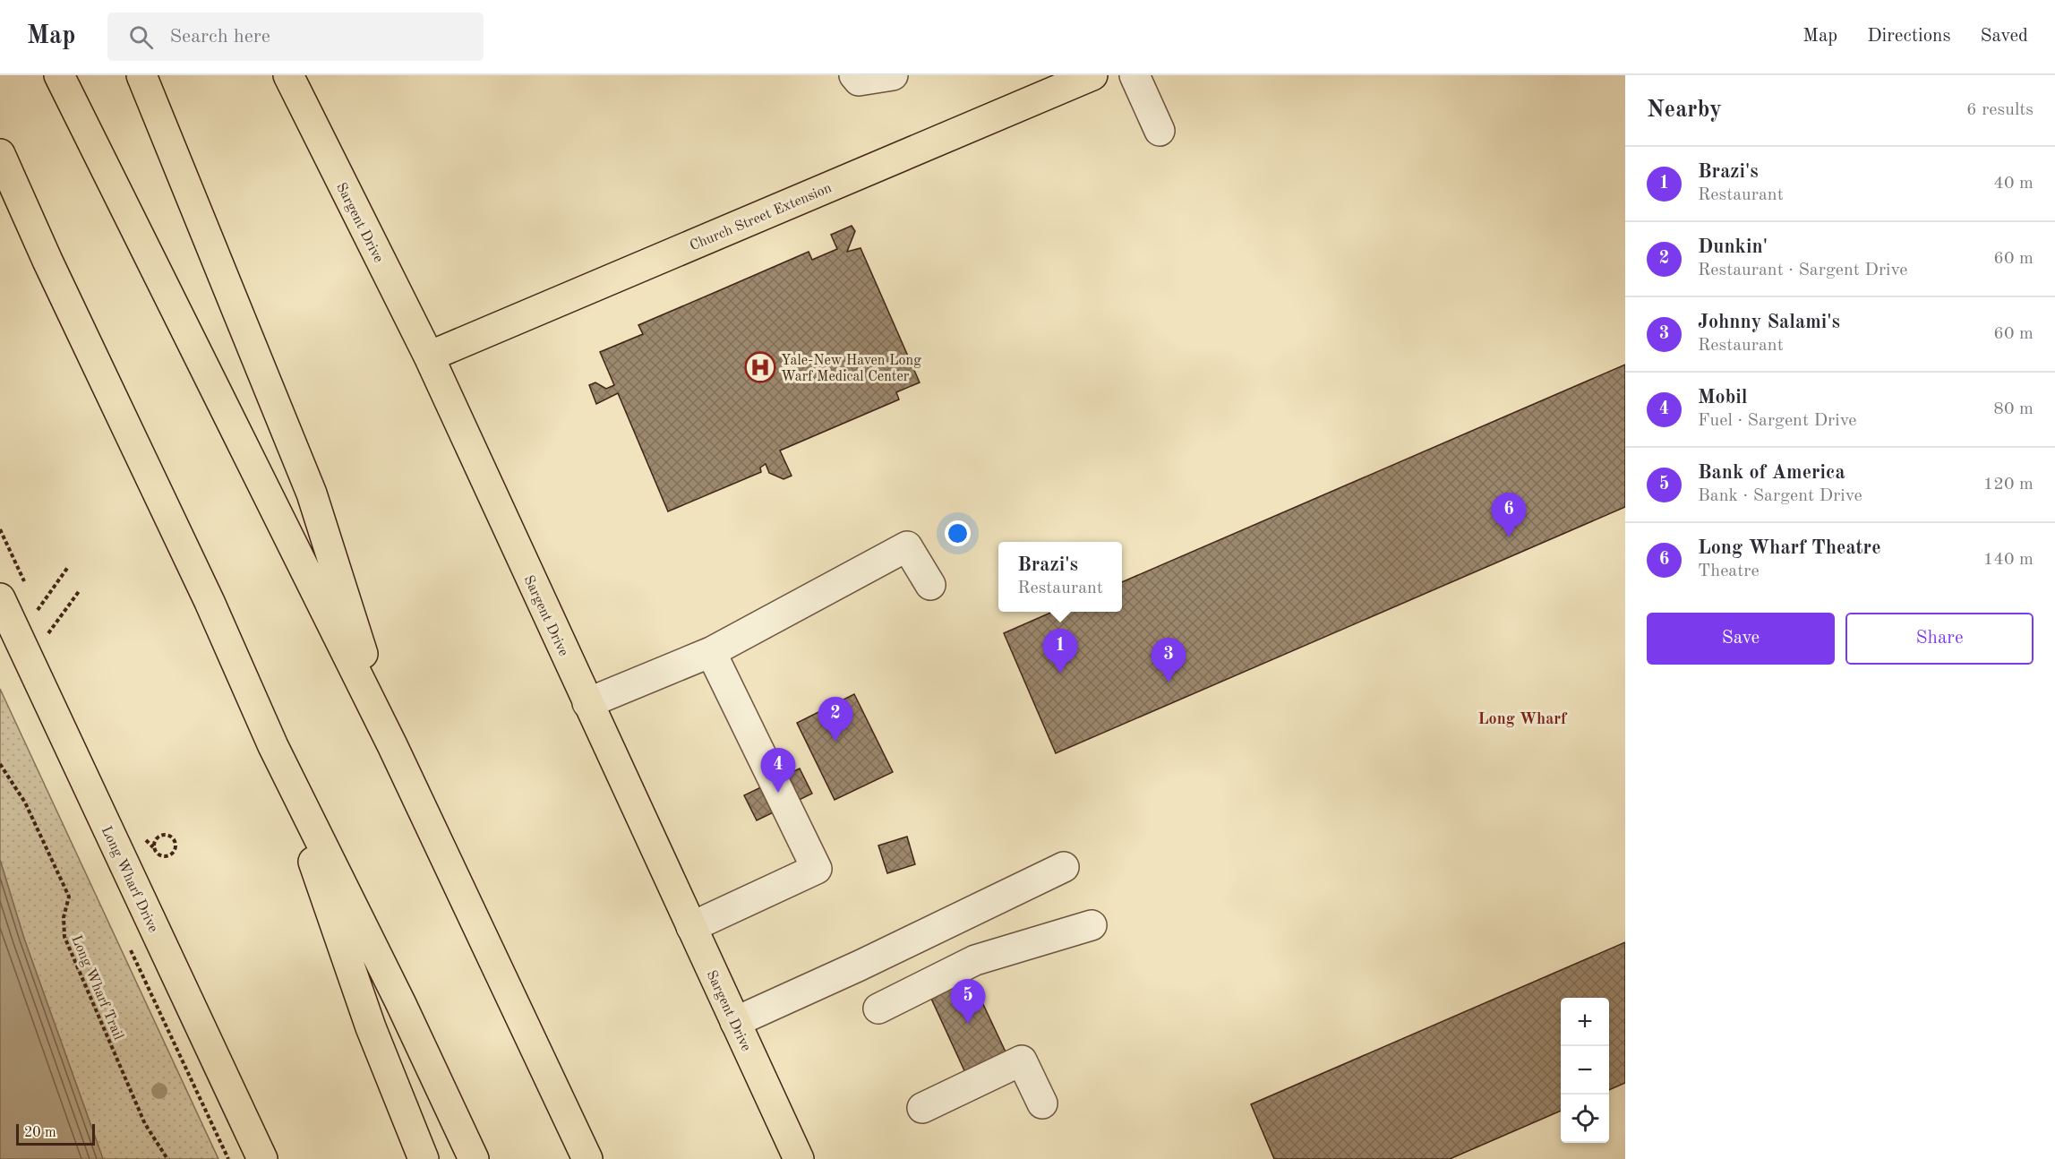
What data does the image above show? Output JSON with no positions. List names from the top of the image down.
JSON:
{
  "streets": {
    "main road": ["Church Street Extension", "Sargent Drive", "Long Wharf Drive"],
    "path": ["Long Wharf Trail"]
  },
  "crossings": [
    ["Church Street Extension", "Sargent Drive"]
  ],
  "districts": ["Long Wharf"],
  "places": {
    "hospital": ["Yale-New Haven Long Warf Medical Center"]
  },
  "scale_bar": "20 m",
  "page": {
    "header": "Map",
    "search": "Search here",
    "nav": ["Map", "Directions", "Saved"],
    "heading": ["Nearby", "6 results"],
    "list": [
      {
        "mark": "1",
        "name": "Brazi's",
        "note": "Restaurant",
        "value": "40 m"
      },
      {
        "mark": "2",
        "name": "Dunkin'",
        "note": "Restaurant · Sargent Drive",
        "value": "60 m"
      },
      {
        "mark": "3",
        "name": "Johnny Salami's",
        "note": "Restaurant",
        "value": "60 m"
      },
      {
        "mark": "4",
        "name": "Mobil",
        "note": "Fuel · Sargent Drive",
        "value": "80 m"
      },
      {
        "mark": "5",
        "name": "Bank of America",
        "note": "Bank · Sargent Drive",
        "value": "120 m"
      },
      {
        "mark": "6",
        "name": "Long Wharf Theatre",
        "note": "Theatre",
        "value": "140 m"
      }
    ],
    "pins": [
      "6",
      "1",
      "3",
      "2",
      "4",
      "5"
    ],
    "popup": ["Brazi's", "Restaurant"],
    "buttons": ["Save", "Share"],
    "map_buttons": ["+", "−"],
    "scale": "20 m"
  }
}
